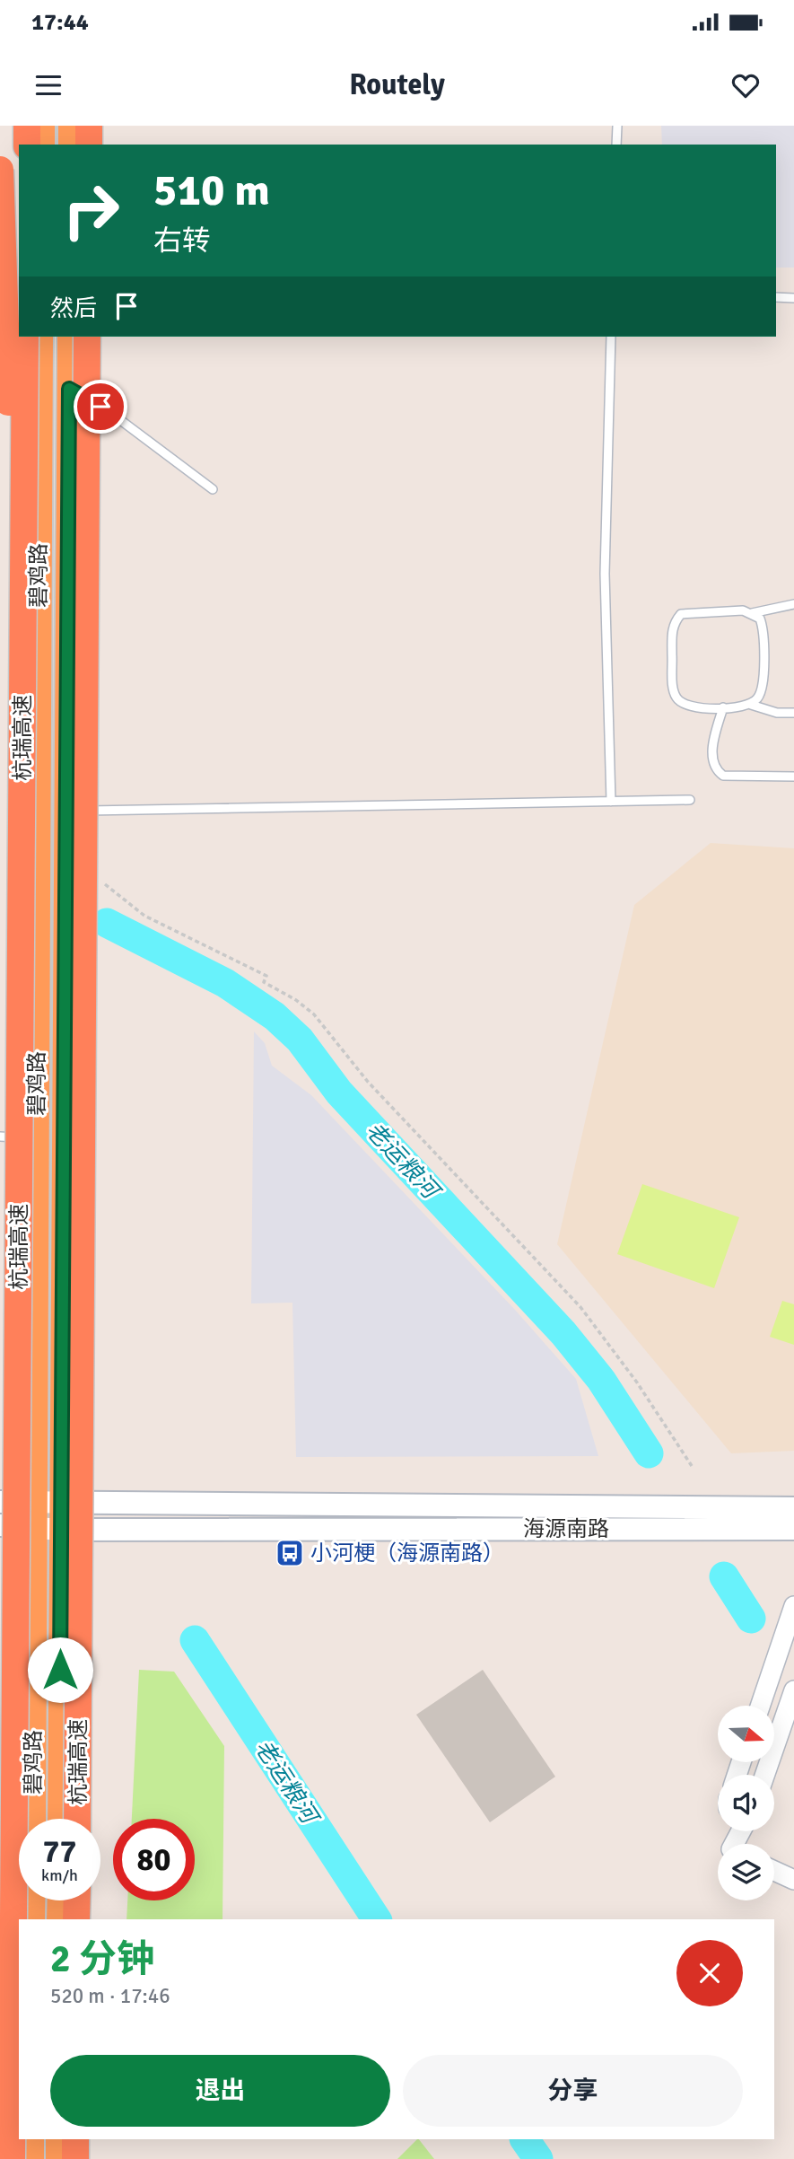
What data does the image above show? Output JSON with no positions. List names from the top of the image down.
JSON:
{
  "streets": {
    "highway": ["碧鸡路", "杭瑞高速"],
    "main road": ["海源南路"]
  },
  "crossings": [
    ["碧鸡路", "海源南路"]
  ],
  "water": ["老运粮河"],
  "places": {
    "bus stop": ["小河梗（海源南路）"]
  },
  "north": "right",
  "page": {
    "status": "17:44",
    "header": "Routely",
    "turn": ["510 m", "右转"],
    "then": "然后",
    "speed": "77 km/h",
    "limit": "80",
    "heading": ["2 分钟", "520 m · 17:46"],
    "buttons": ["退出", "分享"]
  }
}
